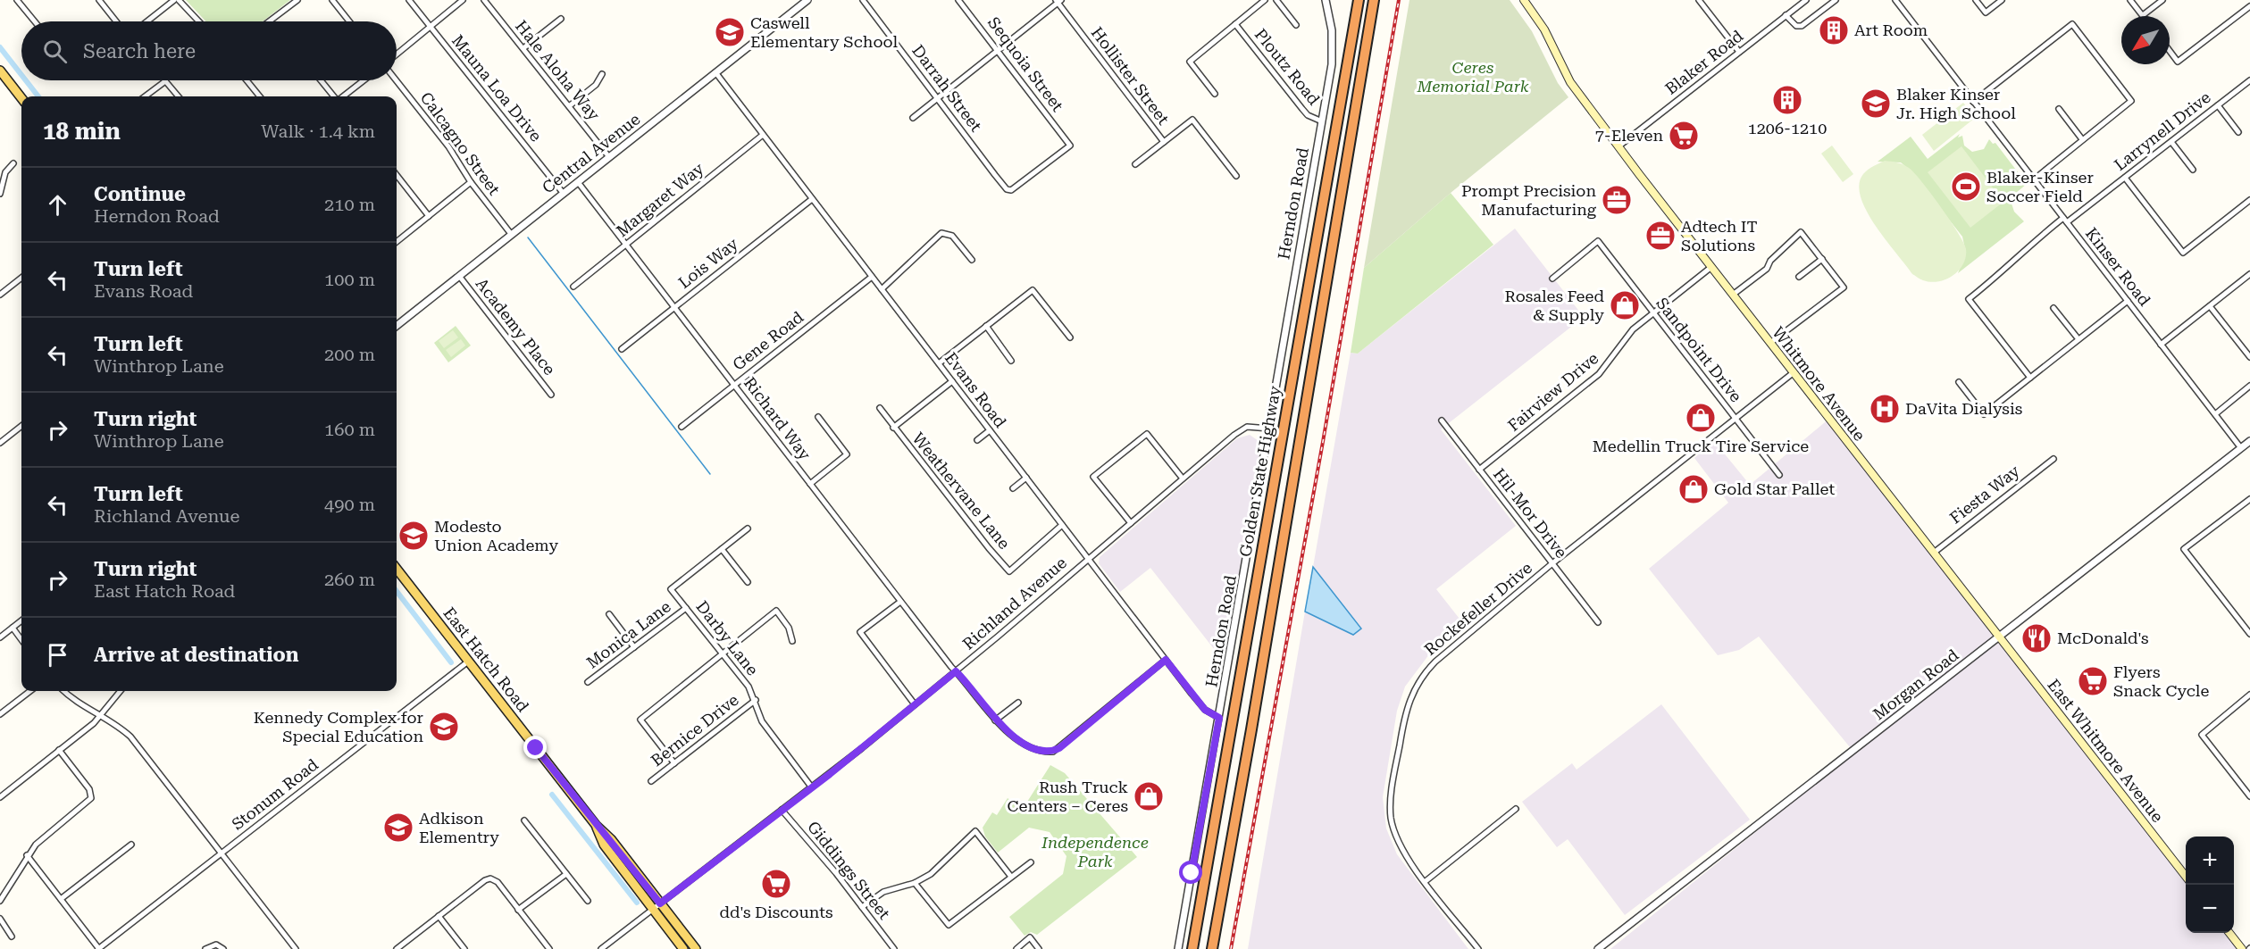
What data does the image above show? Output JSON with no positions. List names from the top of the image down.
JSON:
{
  "streets": {
    "highway": ["Golden State Highway"],
    "main road": ["Whitmore Avenue", "East Hatch Road", "East Whitmore Avenue"],
    "street": [
      "Blaker Road",
      "Sequoia Street",
      "Ploutz Road",
      "Hale Aloha Way",
      "Hollister Street",
      "Mauna Loa Drive",
      "Darrah Street",
      "Larrynell Drive",
      "Calcagno Street",
      "Central Avenue",
      "Margaret Way",
      "Herndon Road",
      "Lois Way",
      "Kinser Road",
      "Academy Place",
      "Gene Road",
      "Sandpoint Drive",
      "Evans Road",
      "Fairview Drive",
      "Richard Way",
      "Weathervane Lane",
      "Fiesta Way",
      "Hil-Mor Drive",
      "Richland Avenue",
      "Rockefeller Drive",
      "Monica Lane",
      "Darby Lane",
      "Morgan Road",
      "Bernice Drive",
      "Stonum Road",
      "Giddings Street"
    ]
  },
  "crossings": [
    ["Blaker Road", "Whitmore Avenue"],
    ["Sequoia Street", "Darrah Street"],
    ["Ploutz Road", "Herndon Road"],
    ["Hale Aloha Way", "Central Avenue"],
    ["Mauna Loa Drive", "Central Avenue"],
    ["Larrynell Drive", "Kinser Road"],
    ["Calcagno Street", "Central Avenue"],
    ["Central Avenue", "Academy Place"],
    ["Central Avenue", "Evans Road"],
    ["Central Avenue", "Richard Way"],
    ["Margaret Way", "Evans Road"],
    ["Margaret Way", "Richard Way"],
    ["Herndon Road", "Evans Road"],
    ["Herndon Road", "Richland Avenue"],
    ["Lois Way", "Evans Road"],
    ["Lois Way", "Richard Way"],
    ["Kinser Road", "Morgan Road"],
    ["Gene Road", "Evans Road"],
    ["Gene Road", "Richard Way"],
    ["Sandpoint Drive", "Fairview Drive"],
    ["Sandpoint Drive", "Rockefeller Drive"],
    ["Whitmore Avenue", "Fairview Drive"],
    ["Whitmore Avenue", "Fiesta Way"],
    ["Whitmore Avenue", "Rockefeller Drive"],
    ["Whitmore Avenue", "Morgan Road"],
    ["Whitmore Avenue", "East Whitmore Avenue"],
    ["Evans Road", "Richard Way"],
    ["Evans Road", "Weathervane Lane"],
    ["Evans Road", "Richland Avenue"],
    ["Fairview Drive", "Hil-Mor Drive"],
    ["Richard Way", "Richland Avenue"],
    ["Hil-Mor Drive", "Rockefeller Drive"],
    ["Richland Avenue", "Darby Lane"],
    ["Richland Avenue", "East Hatch Road"],
    ["Richland Avenue", "Giddings Street"],
    ["Monica Lane", "Darby Lane"],
    ["Darby Lane", "Bernice Drive"],
    ["East Hatch Road", "Stonum Road"],
    ["Morgan Road", "East Whitmore Avenue"]
  ],
  "parks": ["Ceres Memorial Park", "Independence Park"],
  "places": {
    "building": ["Art Room", "1206-1210"],
    "school or university": [
      "Caswell Elementary School",
      "Blaker Kinser Jr. High School",
      "Modesto Union Academy",
      "Kennedy Complex for Special Education",
      "Adkison Elementry"
    ],
    "supermarket": ["7-Eleven", "Flyers Snack Cycle", "dd's Discounts"],
    "sports": ["Blaker-Kinser Soccer Field"],
    "office": ["Prompt Precision Manufacturing", "Adtech IT Solutions"],
    "shop": [
      "Rosales Feed & Supply",
      "Medellin Truck Tire Service",
      "Gold Star Pallet",
      "Rush Truck Centers – Ceres"
    ],
    "hospital": ["DaVita Dialysis"],
    "restaurant": ["McDonald's"]
  },
  "north": "bottom left",
  "page": {
    "search": "Search here",
    "heading": ["18 min", "Walk · 1.4 km"],
    "list": [
      ["Continue", "Herndon Road", "210 m"],
      ["Turn left", "Evans Road", "100 m"],
      ["Turn left", "Winthrop Lane", "200 m"],
      ["Turn right", "Winthrop Lane", "160 m"],
      ["Turn left", "Richland Avenue", "490 m"],
      ["Turn right", "East Hatch Road", "260 m"],
      "Arrive at destination"
    ],
    "map_buttons": ["+", "−"]
  }
}
